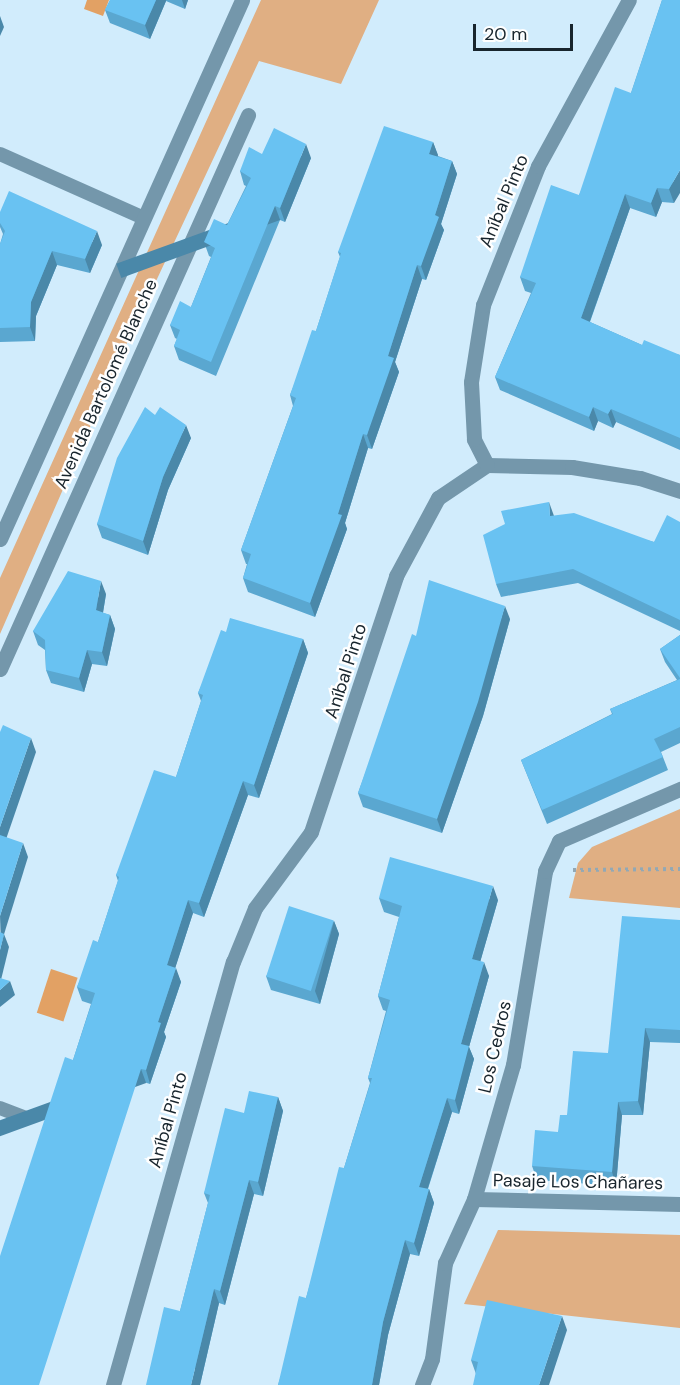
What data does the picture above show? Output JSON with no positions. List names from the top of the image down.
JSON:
{
  "streets": {
    "street": [
      "Aníbal Pinto",
      "Avenida Bartolomé Blanche",
      "Los Cedros",
      "Pasaje Los Chañares"
    ]
  },
  "crossings": [
    ["Los Cedros", "Pasaje Los Chañares"]
  ],
  "scale_bar": "20 m"
}
